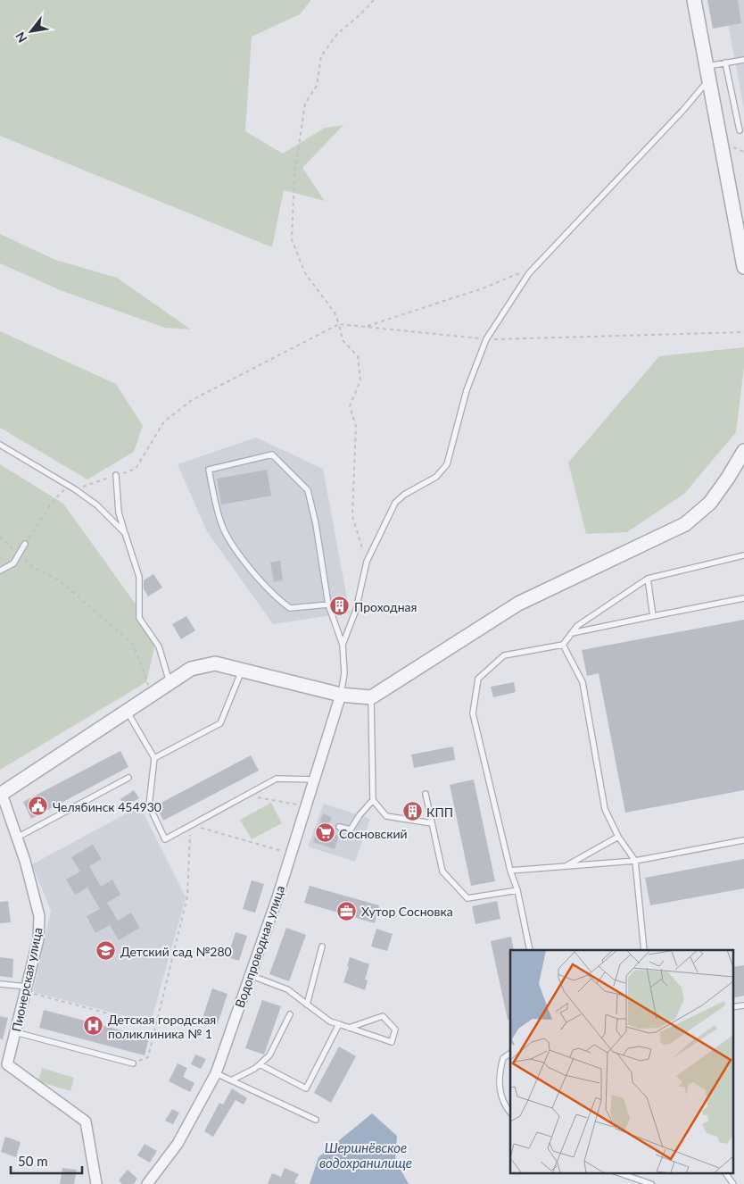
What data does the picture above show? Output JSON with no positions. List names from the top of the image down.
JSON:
{
  "streets": {
    "street": ["Водопроводная улица", "Пионерская улица"]
  },
  "water": ["Шершнёвское водохранилище"],
  "places": {
    "building": ["Проходная", "КПП"],
    "public building": ["Челябинск 454930"],
    "supermarket": ["Сосновский"],
    "office": ["Хутор Сосновка"],
    "school or university": ["Детский сад №280"],
    "hospital": ["Детская городская поликлиника № 1"]
  },
  "scale_bar": "50 m",
  "north": "bottom left"
}
